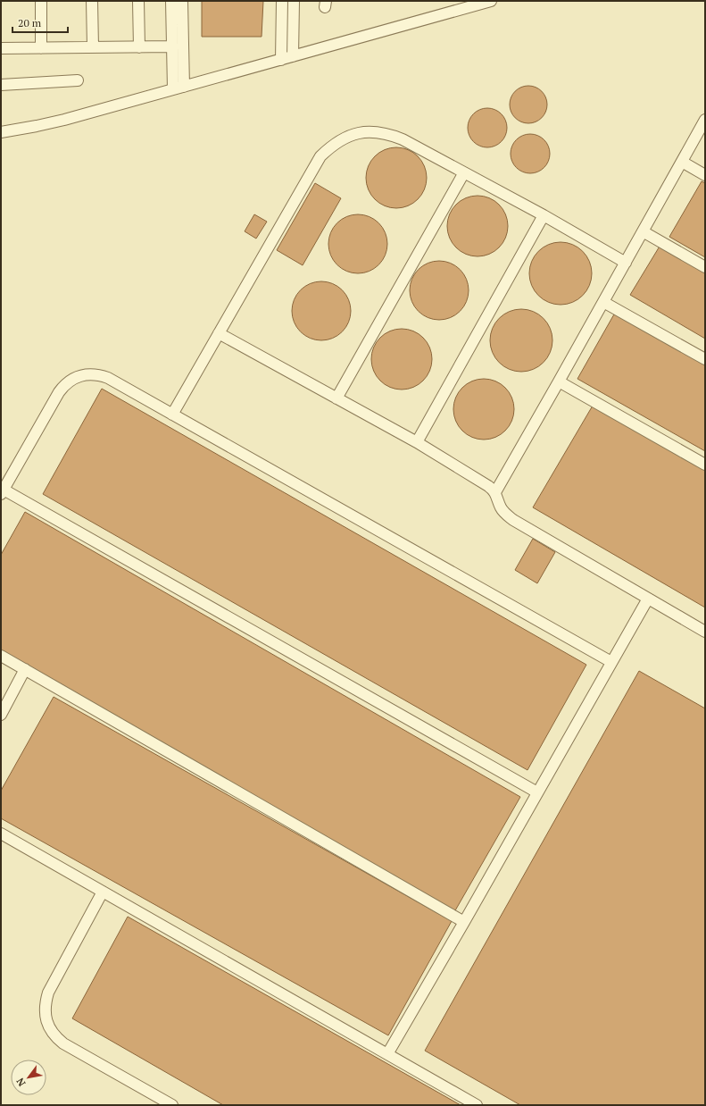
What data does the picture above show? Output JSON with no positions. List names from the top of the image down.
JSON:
{
  "scale_bar": "20 m",
  "north": "bottom left"
}
